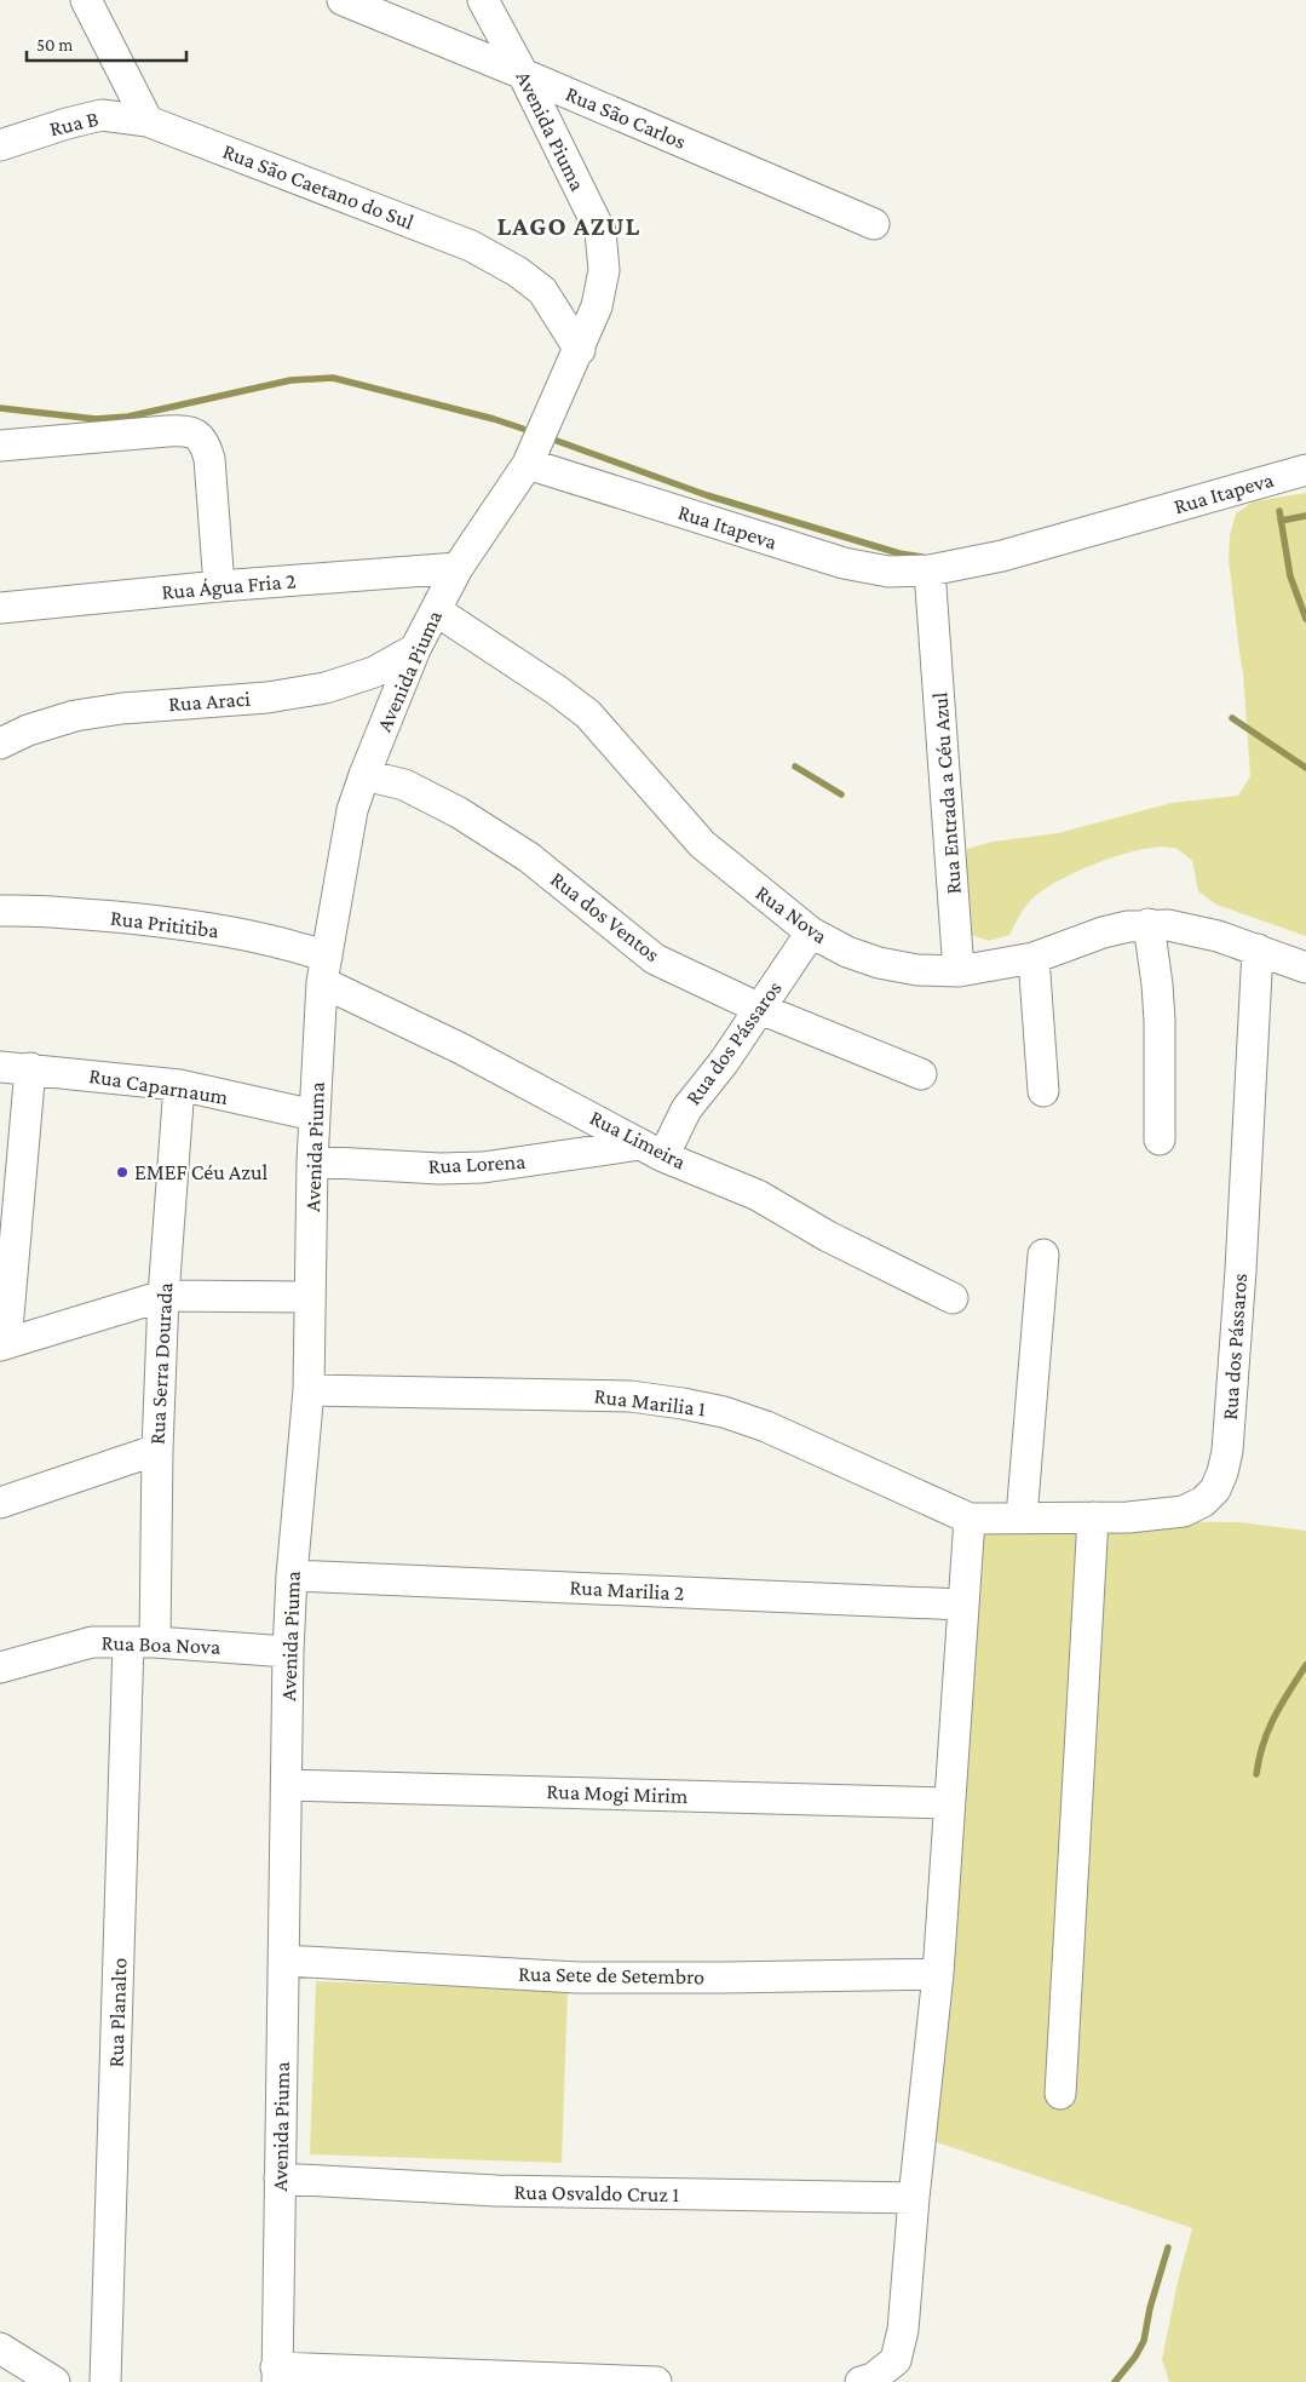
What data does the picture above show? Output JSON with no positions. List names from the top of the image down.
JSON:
{
  "streets": {
    "street": [
      "Rua São Carlos",
      "Rua B",
      "Avenida Piuma",
      "Rua São Caetano do Sul",
      "Rua Itapeva",
      "Rua Água Fria 2",
      "Rua Araci",
      "Rua Entrada a Céu Azul",
      "Rua Nova",
      "Rua dos Ventos",
      "Rua Prititiba",
      "Rua dos Pássaros",
      "Rua Caparnaum",
      "Rua Limeira",
      "Rua Lorena",
      "Rua Serra Dourada",
      "Rua Marilia 1",
      "Rua Marilia 2",
      "Rua Boa Nova",
      "Rua Mogi Mirim",
      "Rua Sete de Setembro",
      "Rua Planalto",
      "Rua Osvaldo Cruz 1"
    ]
  },
  "crossings": [
    ["Rua São Carlos", "Avenida Piuma"],
    ["Rua B", "Rua São Caetano do Sul"],
    ["Avenida Piuma", "Rua São Caetano do Sul"],
    ["Avenida Piuma", "Rua Itapeva"],
    ["Avenida Piuma", "Rua Água Fria 2"],
    ["Avenida Piuma", "Rua Araci"],
    ["Avenida Piuma", "Rua Nova"],
    ["Avenida Piuma", "Rua dos Ventos"],
    ["Avenida Piuma", "Rua Prititiba"],
    ["Avenida Piuma", "Rua Caparnaum"],
    ["Avenida Piuma", "Rua Limeira"],
    ["Avenida Piuma", "Rua Lorena"],
    ["Avenida Piuma", "Rua Marilia 1"],
    ["Avenida Piuma", "Rua Marilia 2"],
    ["Avenida Piuma", "Rua Boa Nova"],
    ["Avenida Piuma", "Rua Mogi Mirim"],
    ["Avenida Piuma", "Rua Sete de Setembro"],
    ["Avenida Piuma", "Rua Osvaldo Cruz 1"],
    ["Rua Itapeva", "Rua Entrada a Céu Azul"],
    ["Rua Entrada a Céu Azul", "Rua Nova"],
    ["Rua Nova", "Rua dos Pássaros"],
    ["Rua dos Ventos", "Rua dos Pássaros"],
    ["Rua Prititiba", "Rua Limeira"],
    ["Rua dos Pássaros", "Rua Limeira"],
    ["Rua dos Pássaros", "Rua Lorena"],
    ["Rua dos Pássaros", "Rua Marilia 1"],
    ["Rua Caparnaum", "Rua Serra Dourada"],
    ["Rua Limeira", "Rua Lorena"],
    ["Rua Serra Dourada", "Rua Boa Nova"],
    ["Rua Serra Dourada", "Rua Planalto"],
    ["Rua Boa Nova", "Rua Planalto"]
  ],
  "districts": ["LAGO AZUL"],
  "places": ["EMEF Céu Azul"],
  "scale_bar": "50 m"
}
